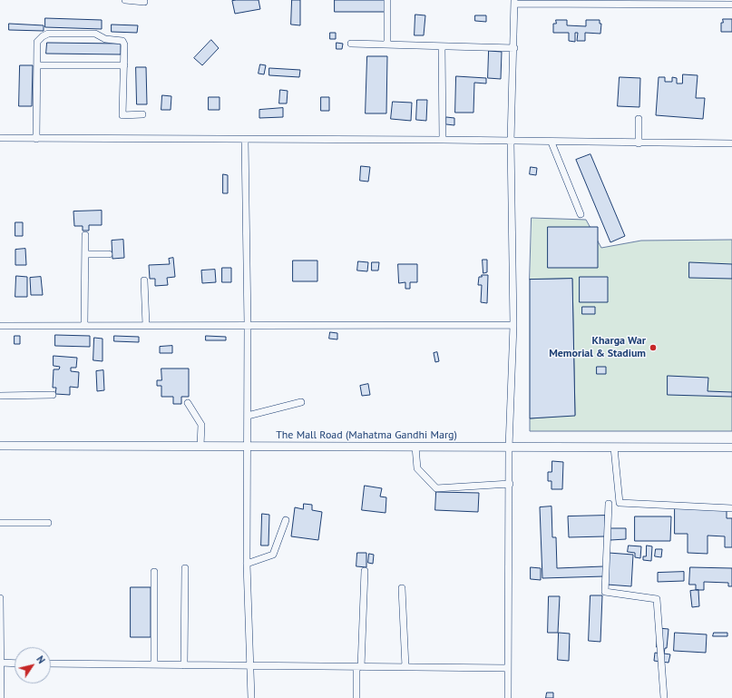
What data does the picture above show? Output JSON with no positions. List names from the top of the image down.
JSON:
{
  "streets": {
    "street": ["The Mall Road (Mahatma Gandhi Marg)"]
  },
  "places": ["Kharga War Memorial & Stadium"],
  "north": "top right"
}
